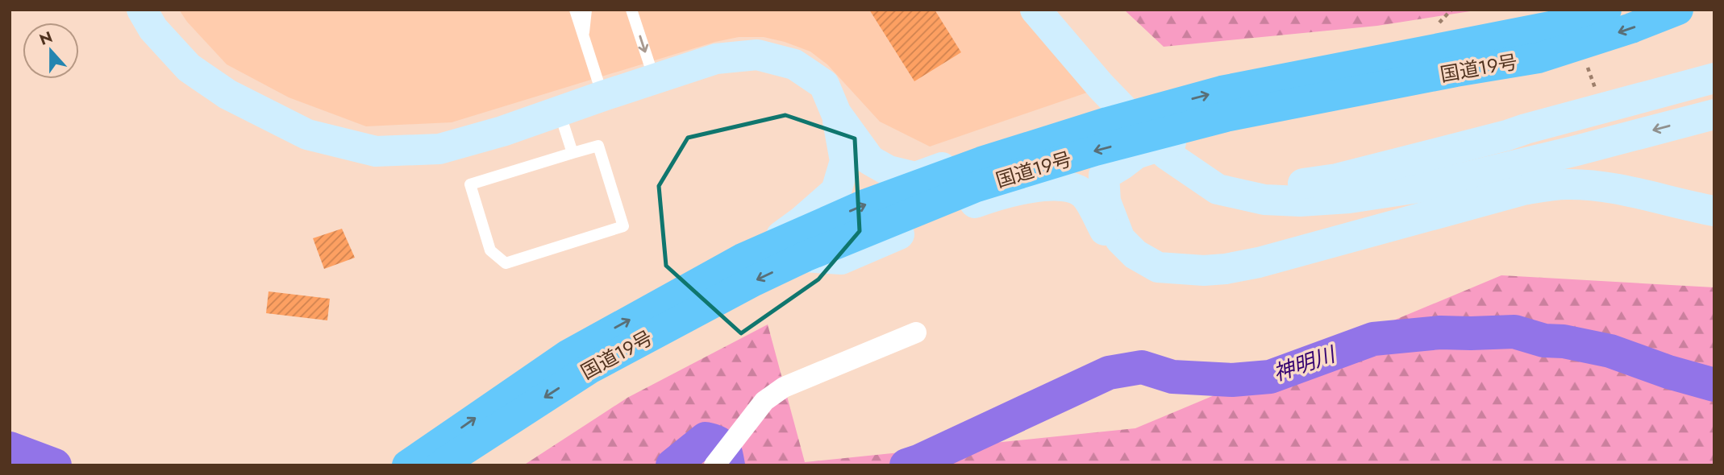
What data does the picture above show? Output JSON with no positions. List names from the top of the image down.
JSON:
{
  "streets": {
    "highway": ["国道19号"]
  },
  "water": ["神明川"],
  "north": "top"
}
